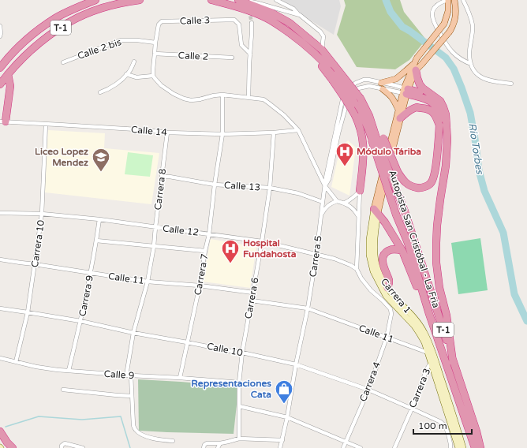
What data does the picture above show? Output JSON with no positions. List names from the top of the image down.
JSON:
{
  "streets": {
    "highway": ["T-1", "Autopista San Cristóbal - La Fría"],
    "main road": ["Carrera 1"],
    "street": [
      "Calle 3",
      "Calle 2 bis",
      "Calle 2",
      "Calle 14",
      "Calle 13",
      "Carrera 8",
      "Calle 12",
      "Carrera 10",
      "Carrera 5",
      "Carrera 7",
      "Calle 11",
      "Carrera 9",
      "Carrera 6",
      "Calle 10",
      "Calle 9",
      "Carrera 4",
      "Carrera 3"
    ]
  },
  "crossings": [
    ["Calle 3", "Calle 2 bis"],
    ["Calle 3", "Calle 2"],
    ["Calle 14", "Carrera 8"],
    ["Calle 14", "Carrera 10"],
    ["Calle 14", "Carrera 7"],
    ["Calle 14", "Carrera 6"],
    ["Calle 13", "Carrera 8"],
    ["Calle 13", "Carrera 5"],
    ["Calle 13", "Carrera 7"],
    ["Calle 13", "Carrera 6"],
    ["Carrera 8", "Calle 12"],
    ["Carrera 8", "Calle 11"],
    ["Carrera 8", "Calle 10"],
    ["Carrera 8", "Calle 9"],
    ["Calle 12", "Carrera 10"],
    ["Calle 12", "Carrera 5"],
    ["Calle 12", "Carrera 7"],
    ["Calle 12", "Carrera 9"],
    ["Calle 12", "Carrera 6"],
    ["Calle 12", "Carrera 4"],
    ["Carrera 10", "Calle 11"],
    ["Carrera 10", "Calle 10"],
    ["Carrera 10", "Calle 9"],
    ["Carrera 5", "Calle 11"],
    ["Carrera 5", "Calle 10"],
    ["Carrera 7", "Calle 11"],
    ["Carrera 7", "Calle 10"],
    ["Carrera 7", "Calle 9"],
    ["Calle 11", "Carrera 9"],
    ["Calle 11", "Carrera 1"],
    ["Calle 11", "Carrera 6"],
    ["Calle 11", "Carrera 4"],
    ["Carrera 9", "Calle 10"],
    ["Carrera 9", "Calle 9"],
    ["Carrera 1", "Carrera 3"],
    ["Carrera 6", "Calle 10"],
    ["Carrera 6", "Calle 9"],
    ["Calle 10", "Carrera 4"],
    ["Calle 10", "Carrera 3"]
  ],
  "water": ["Río Torbes"],
  "places": {
    "hospital": ["Módulo Táriba", "Hospital Fundahosta"],
    "school or university": ["Liceo Lopez Mendez"],
    "shop": ["Representaciones Cata"]
  },
  "scale_bar": "100 m"
}
